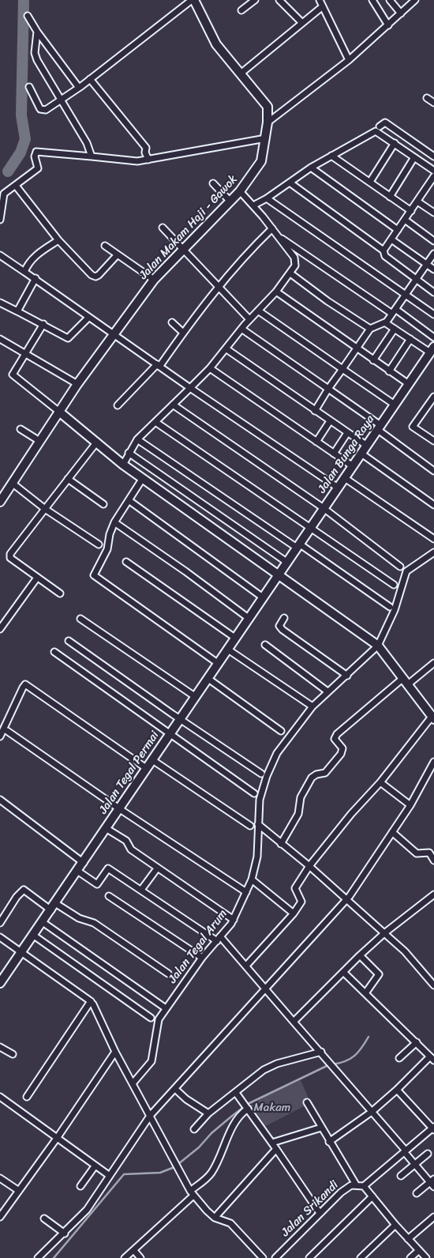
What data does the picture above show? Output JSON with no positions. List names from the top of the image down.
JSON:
{
  "streets": {
    "street": [
      "Jalan Makam Haji - Gawok",
      "Jalan Bunga Raya",
      "Jalan Tegal Permai",
      "Jalan Tegal Arum",
      "Jalan Srikandi"
    ]
  },
  "crossings": [
    ["Jalan Bunga Raya", "Jalan Tegal Permai"]
  ],
  "parks": ["Makam"]
}
